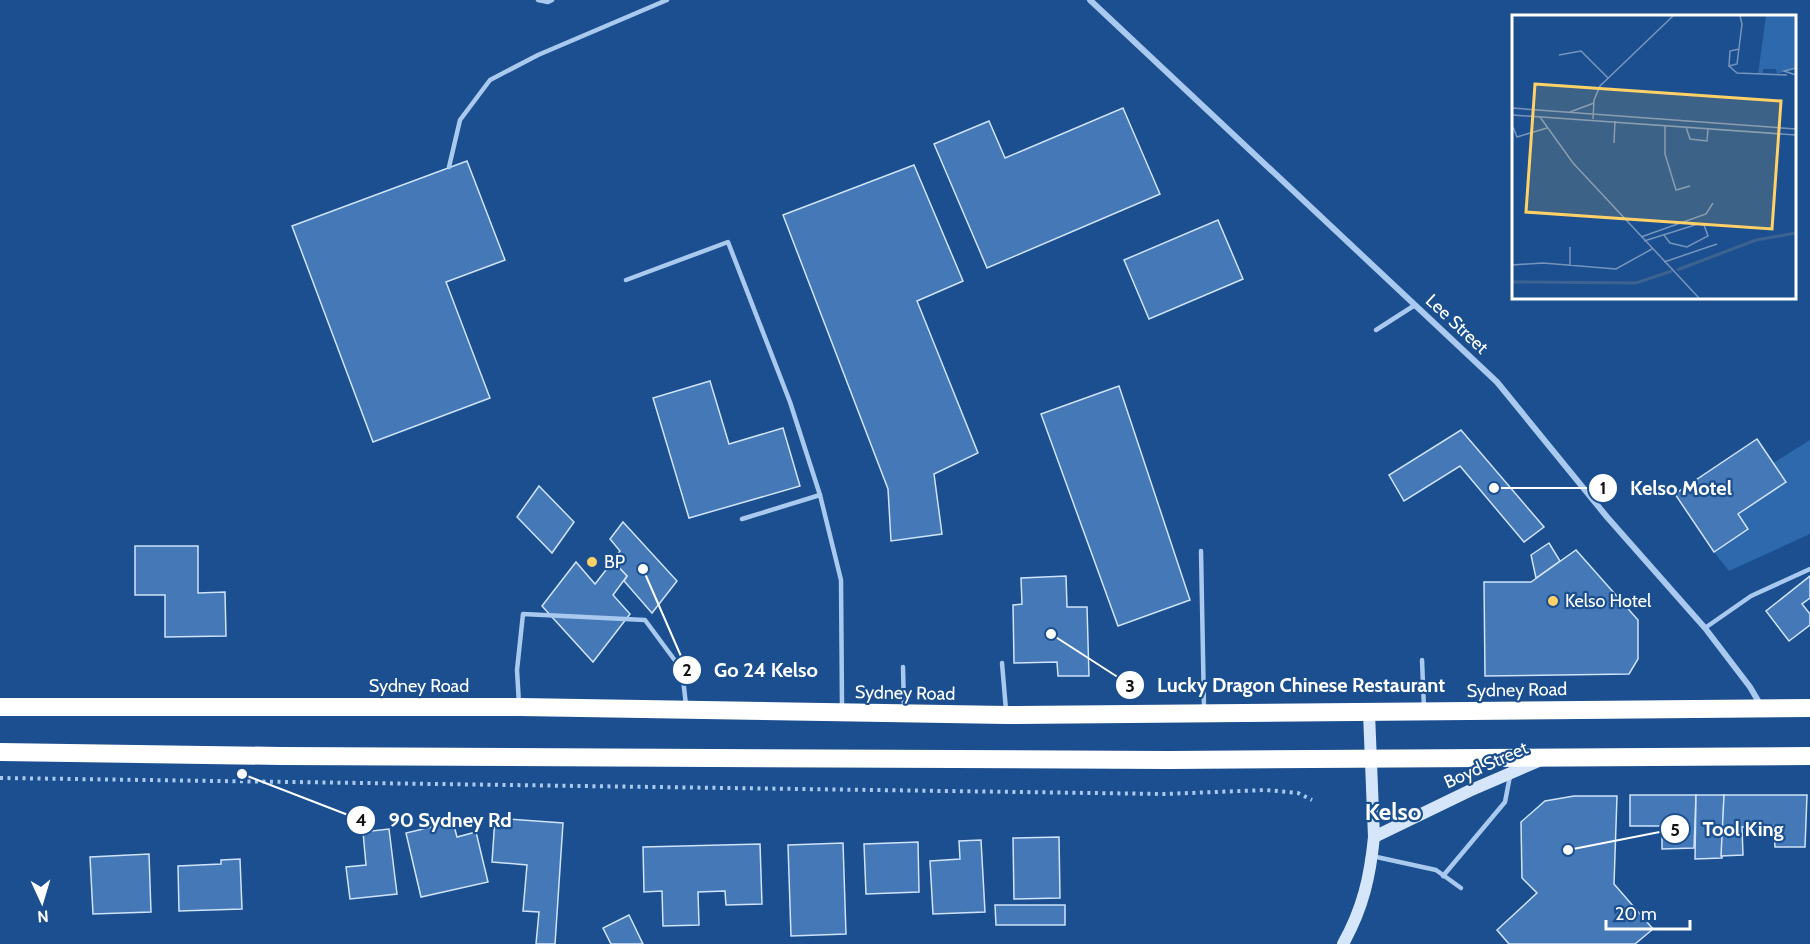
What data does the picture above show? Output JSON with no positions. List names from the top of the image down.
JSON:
{
  "streets": {
    "highway": ["Sydney Road"],
    "main road": ["Boyd Street"],
    "street": ["Lee Street"]
  },
  "crossings": [
    ["Lee Street", "Sydney Road"]
  ],
  "districts": ["Kelso"],
  "places": [
    "Kelso Motel",
    "BP",
    "Go 24 Kelso",
    "Kelso Hotel",
    "Lucky Dragon Chinese Restaurant",
    "90 Sydney Rd",
    "Tool King"
  ],
  "scale_bar": "20 m",
  "north": "bottom"
}
